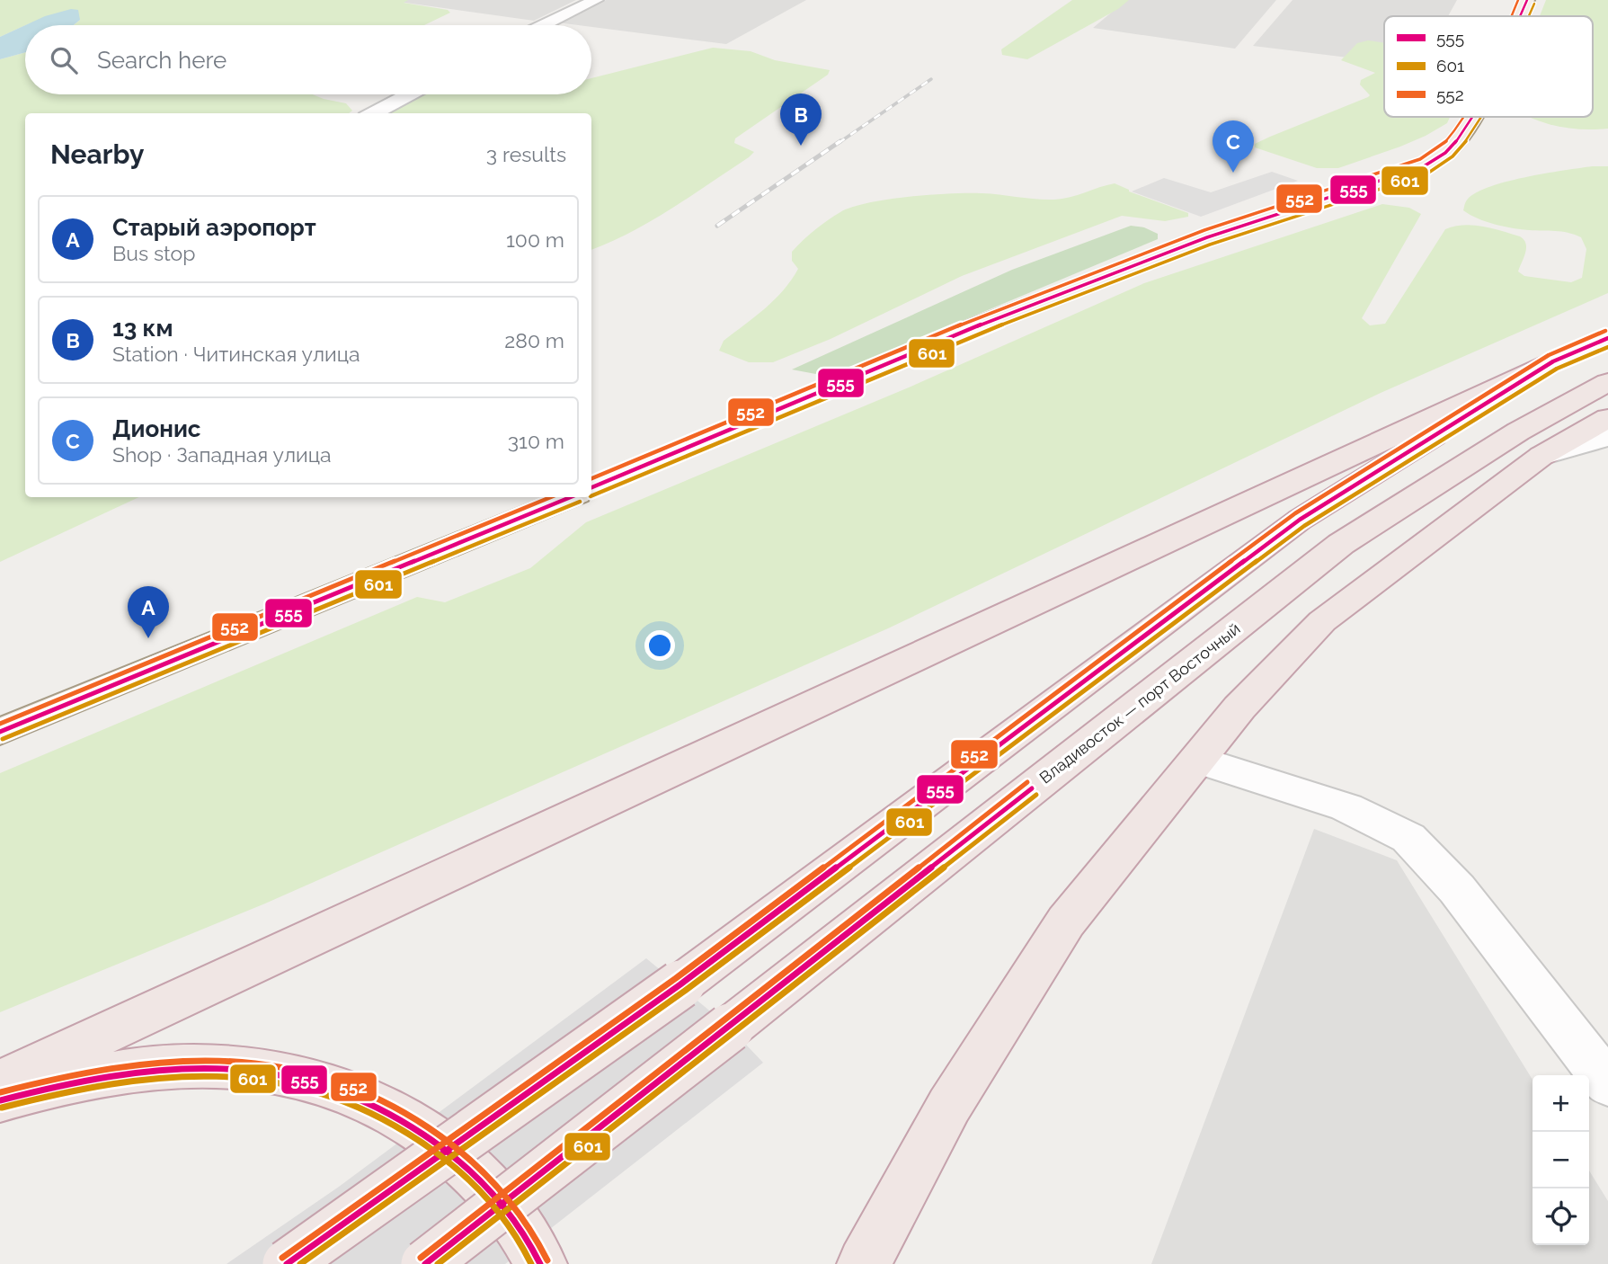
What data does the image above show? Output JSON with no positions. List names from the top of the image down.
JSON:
{
  "streets": {
    "highway": ["Владивосток — порт Восточный"]
  },
  "lines": ["transit line 555", "transit line 552", "transit line 601"],
  "legend": ["555", "601", "552"],
  "page": {
    "search": "Search here",
    "pins": ["B", "C", "A"],
    "heading": ["Nearby", "3 results"],
    "list": [
      {
        "mark": "A",
        "name": "Старый аэропорт",
        "note": "Bus stop",
        "value": "100 m"
      },
      {
        "mark": "B",
        "name": "13 км",
        "note": "Station · Читинская улица",
        "value": "280 m"
      },
      {
        "mark": "C",
        "name": "Дионис",
        "note": "Shop · Западная улица",
        "value": "310 m"
      }
    ],
    "map_buttons": ["+", "−"]
  }
}
